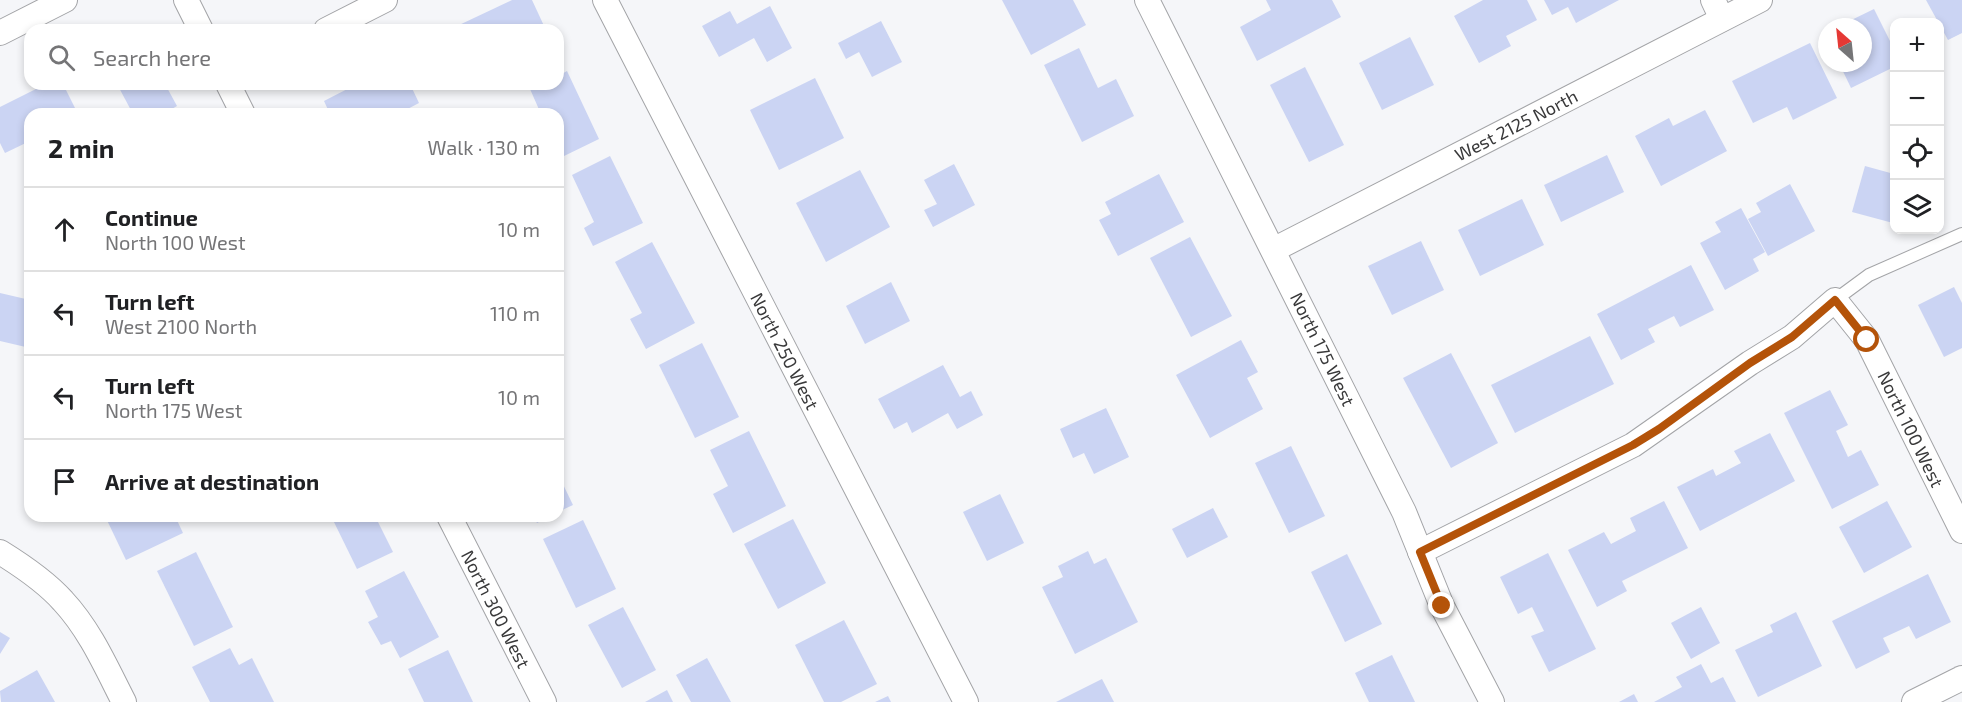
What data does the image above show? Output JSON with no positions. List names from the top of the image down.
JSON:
{
  "streets": {
    "street": [
      "West 2125 North",
      "North 175 West",
      "North 250 West",
      "North 100 West",
      "North 300 West"
    ]
  },
  "crossings": [
    ["West 2125 North", "North 175 West"]
  ],
  "north": "top left",
  "page": {
    "map_buttons": ["+", "−"],
    "search": "Search here",
    "heading": ["2 min", "Walk · 130 m"],
    "list": [
      ["Continue", "North 100 West", "10 m"],
      ["Turn left", "West 2100 North", "110 m"],
      ["Turn left", "North 175 West", "10 m"],
      "Arrive at destination"
    ]
  }
}
